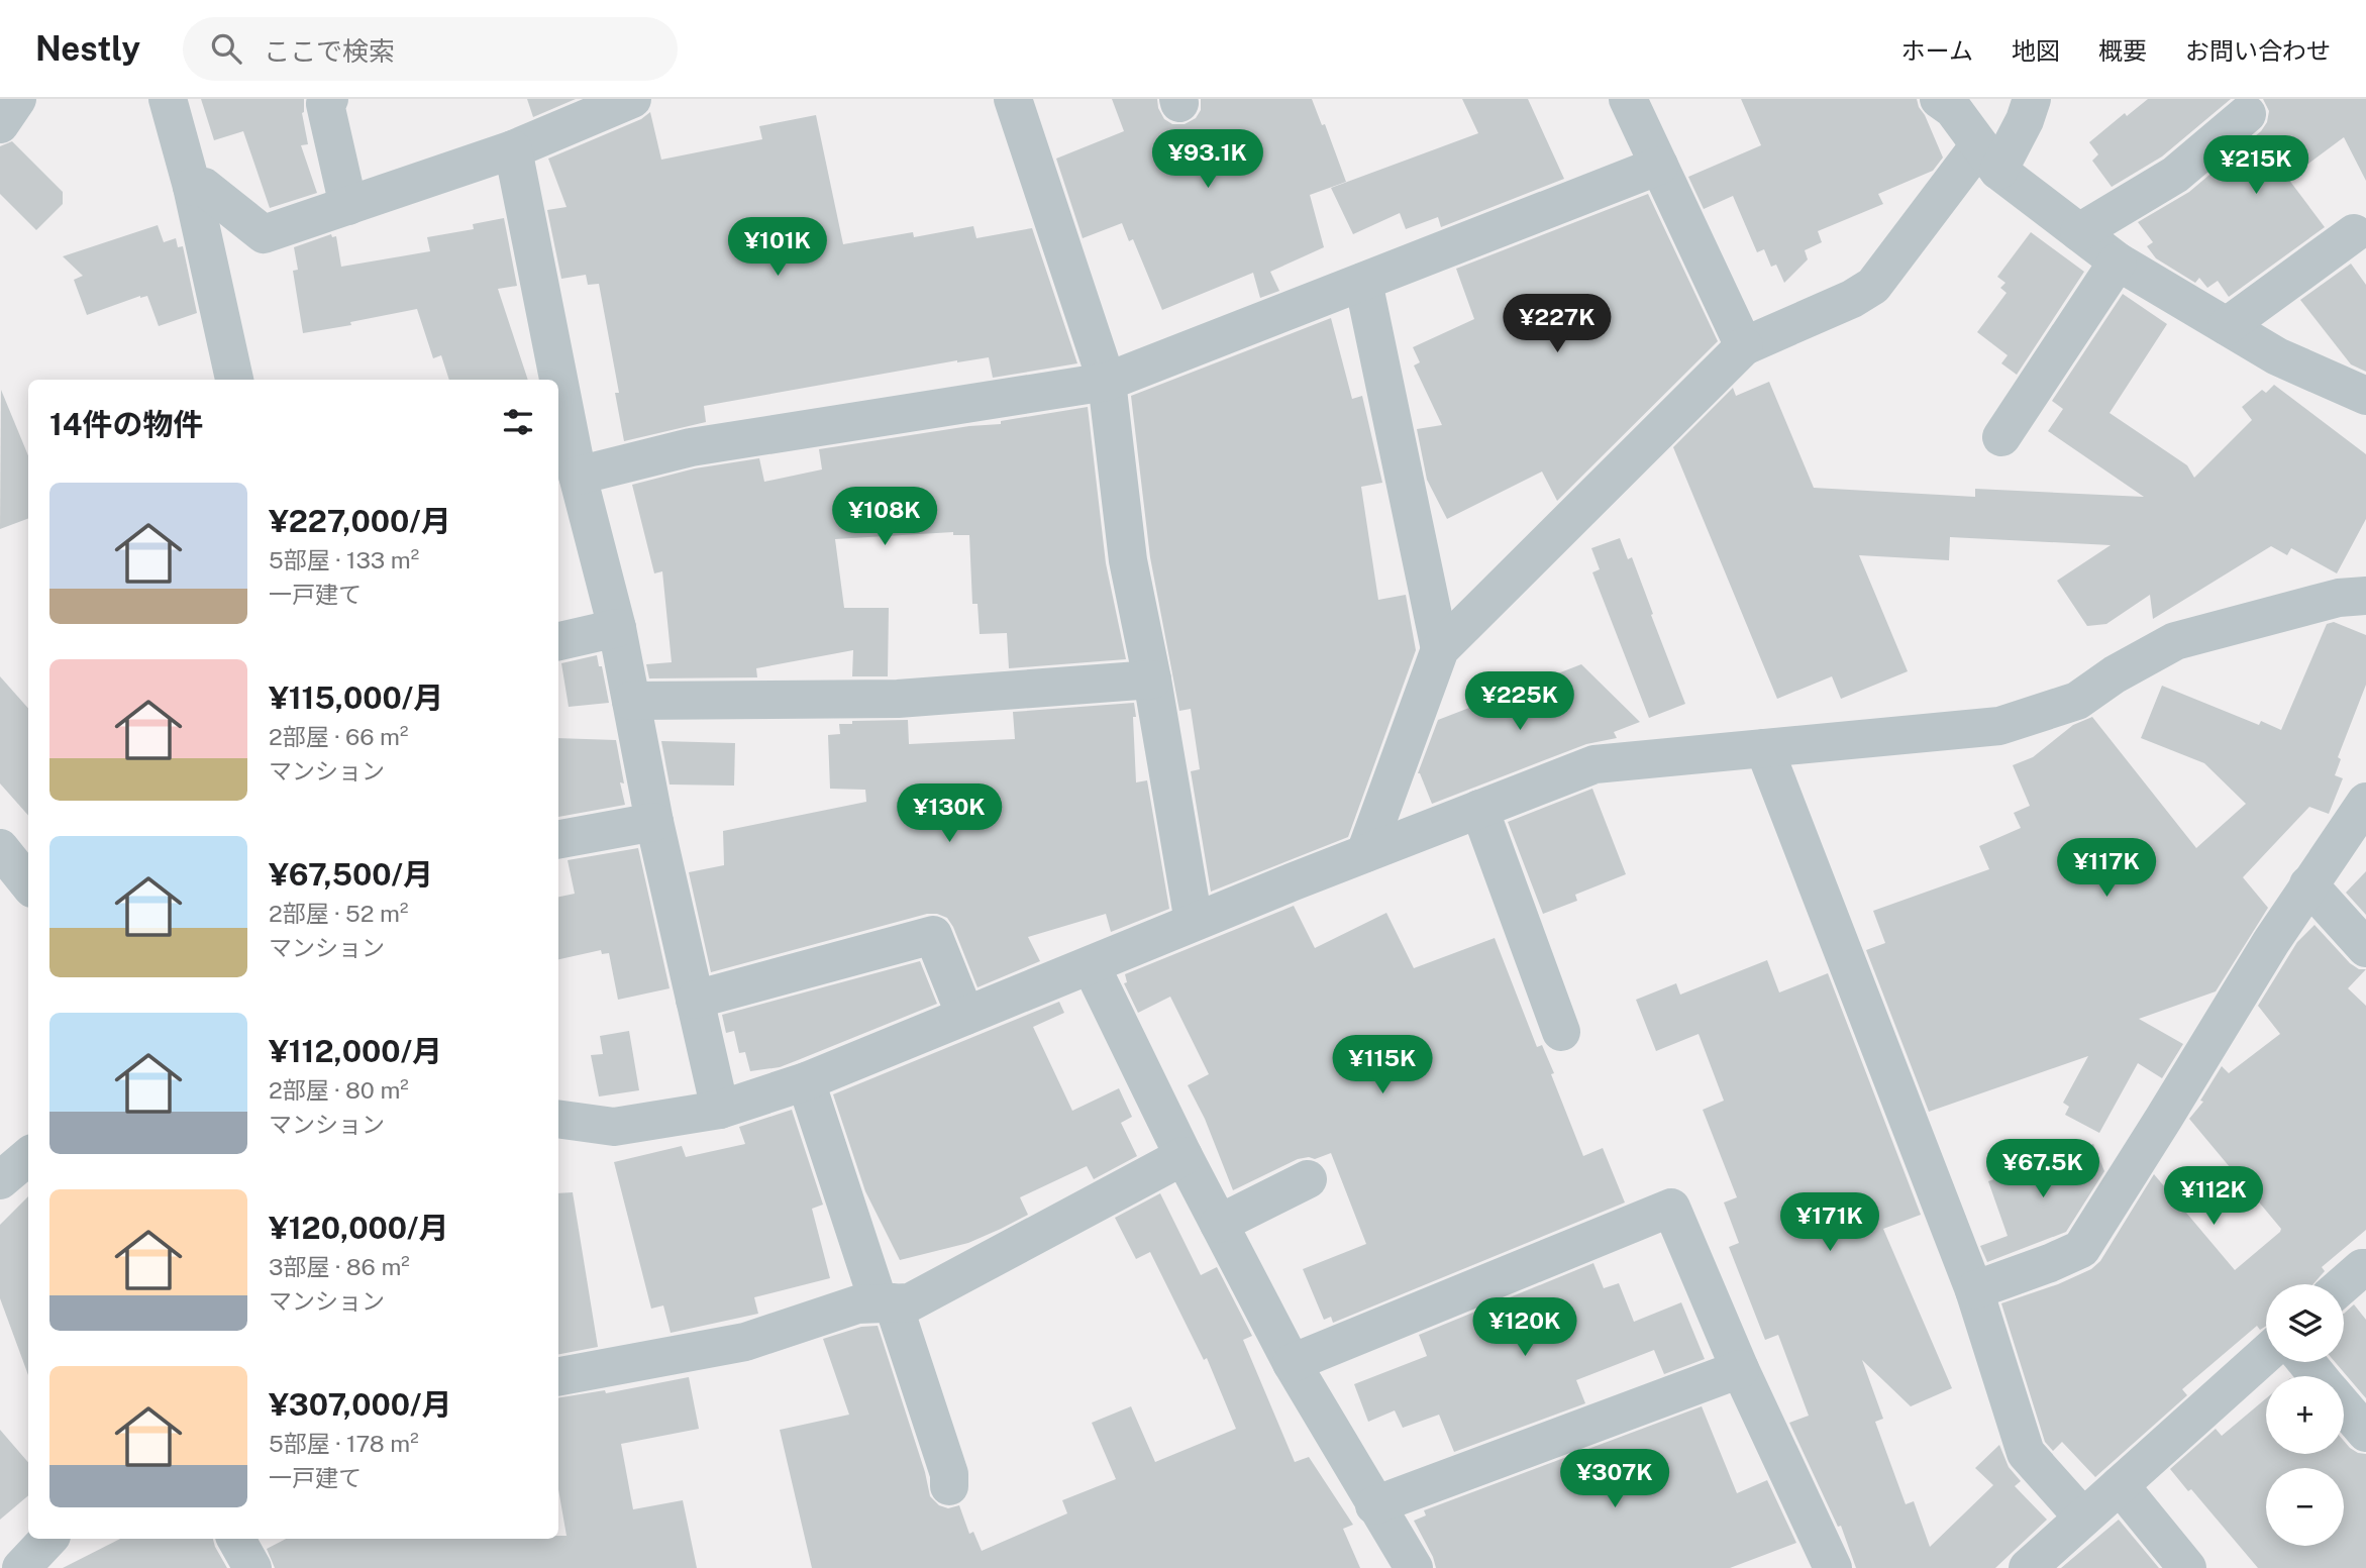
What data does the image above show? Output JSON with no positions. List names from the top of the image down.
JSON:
{
  "page": {
    "header": "Nestly",
    "search": "ここで検索",
    "nav": [
      "ホーム",
      "地図",
      "概要",
      "お問い合わせ"
    ],
    "price": [
      "¥93.1K",
      "¥215K",
      "¥101K",
      "¥227K",
      "¥108K",
      "¥225K",
      "¥130K",
      "¥117K",
      "¥115K",
      "¥67.5K",
      "¥112K",
      "¥171K",
      "¥120K",
      "¥307K"
    ],
    "heading": "14件の物件",
    "list": [
      {
        "name": "¥227,000/月",
        "note": "5部屋 · 133 m² · 一戸建て"
      },
      {
        "name": "¥115,000/月",
        "note": "2部屋 · 66 m² · マンション"
      },
      {
        "name": "¥67,500/月",
        "note": "2部屋 · 52 m² · マンション"
      },
      {
        "name": "¥112,000/月",
        "note": "2部屋 · 80 m² · マンション"
      },
      {
        "name": "¥120,000/月",
        "note": "3部屋 · 86 m² · マンション"
      },
      {
        "name": "¥307,000/月",
        "note": "5部屋 · 178 m² · 一戸建て"
      }
    ],
    "map_buttons": ["+", "−"]
  }
}
